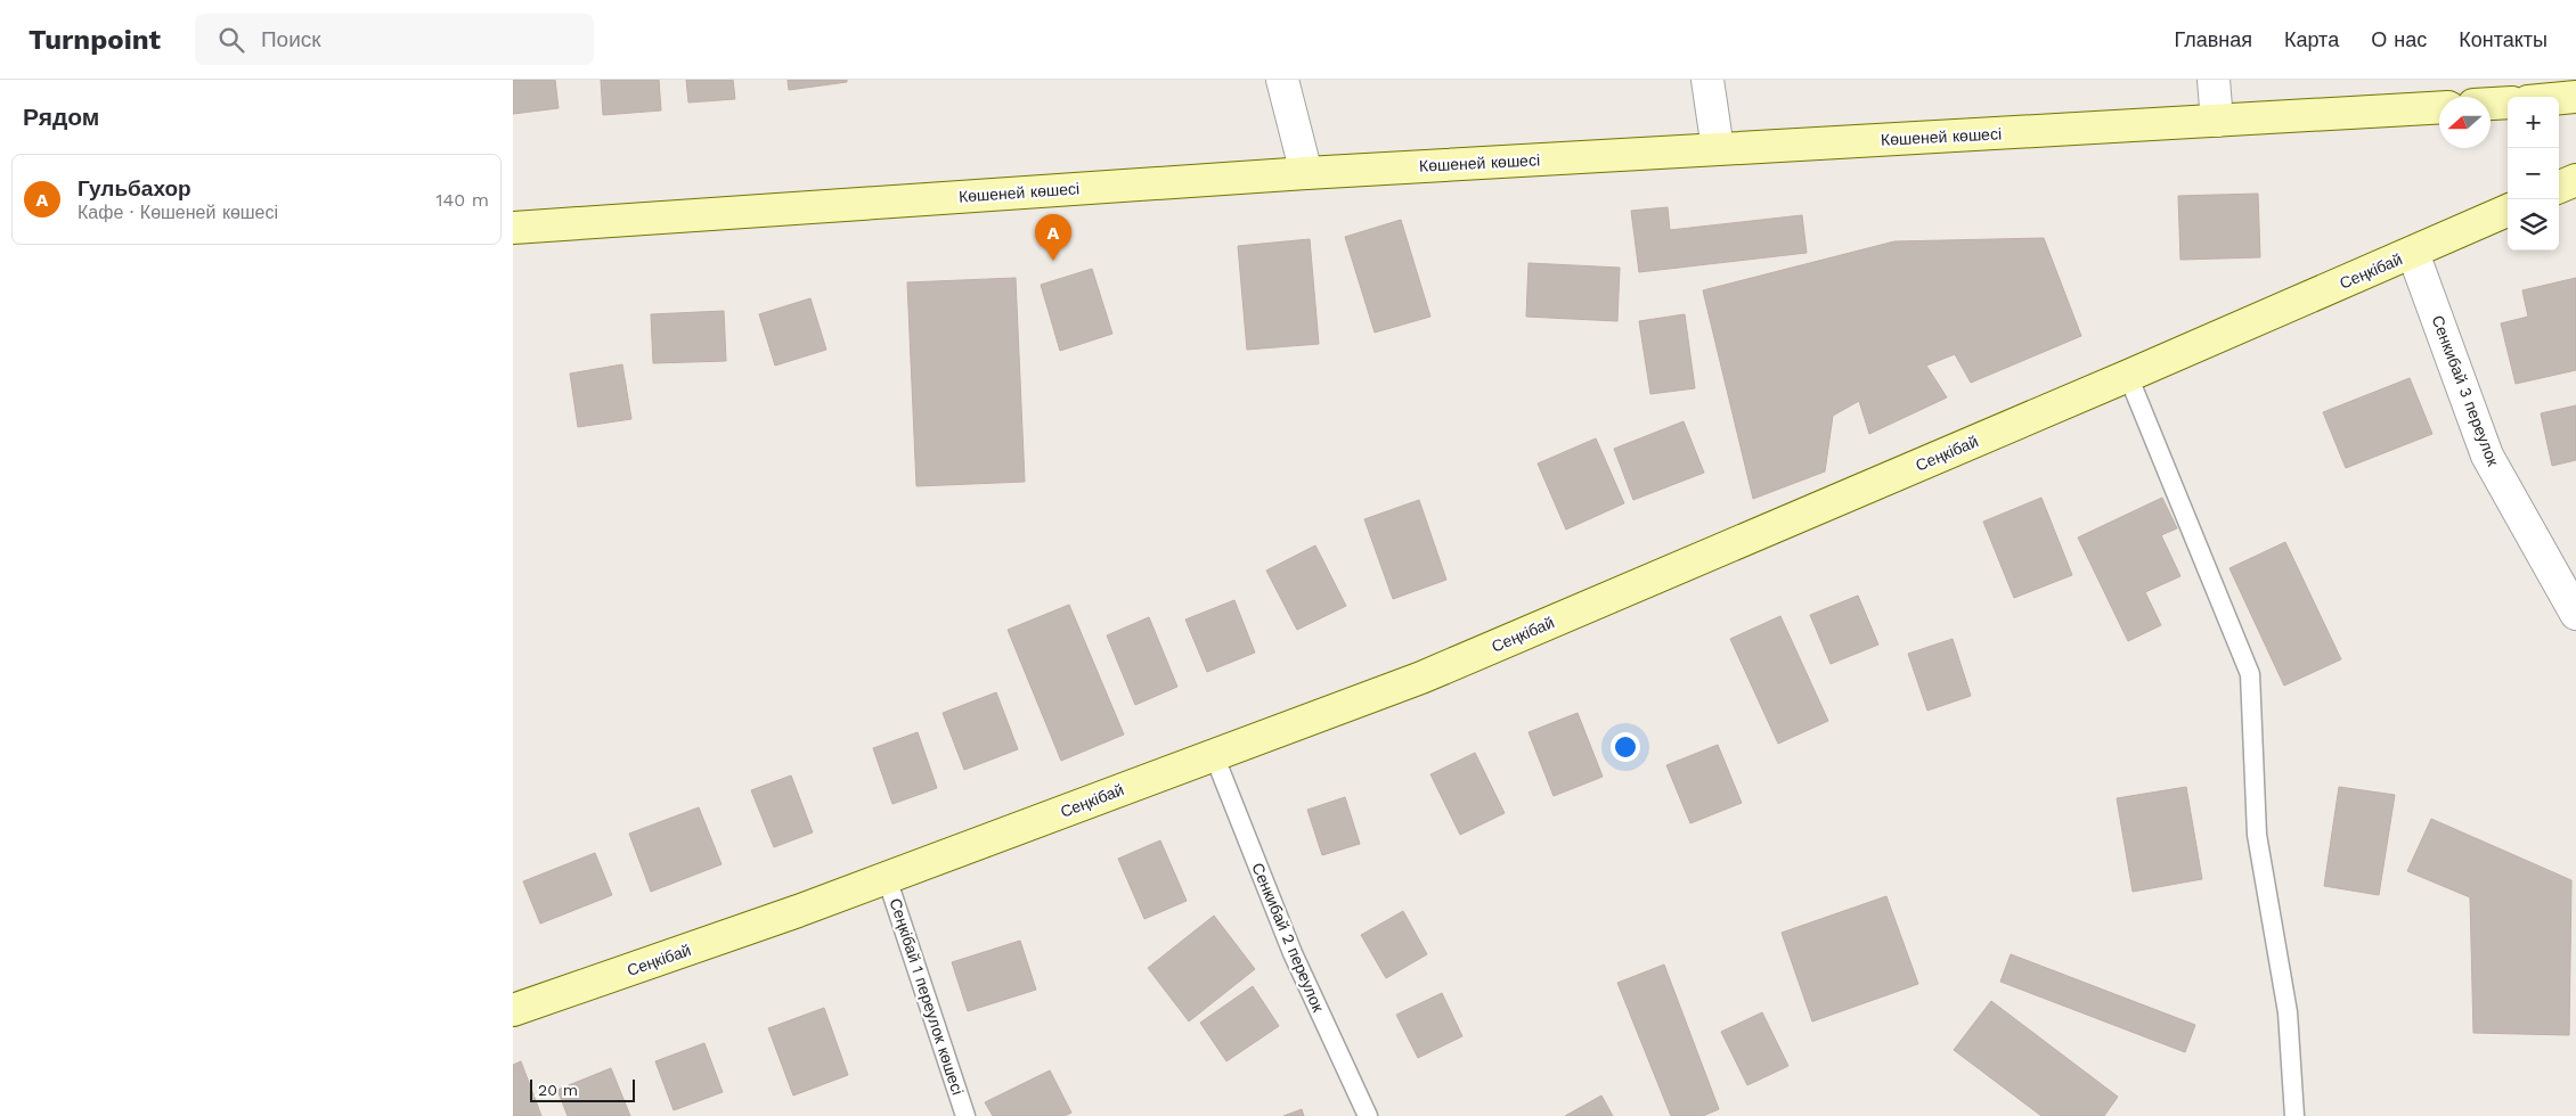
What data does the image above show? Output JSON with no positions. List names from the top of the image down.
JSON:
{
  "streets": {
    "street": ["Көшеней көшесі", "Сеңкібай", "Сенкибай 3 переулок"],
    "lane": ["Сенкибай 2 переулок", "Сеңкібай 1 переулок көшесі"]
  },
  "crossings": [
    ["Сеңкібай", "Сенкибай 3 переулок"],
    ["Сеңкібай", "Сенкибай 2 переулок"],
    ["Сеңкібай", "Сеңкібай 1 переулок көшесі"]
  ],
  "scale_bar": "20 m",
  "north": "left",
  "page": {
    "header": "Turnpoint",
    "search": "Поиск",
    "nav": [
      "Главная",
      "Карта",
      "О нас",
      "Контакты"
    ],
    "heading": "Рядом",
    "map_buttons": ["+", "−"],
    "list": [
      {
        "mark": "A",
        "name": "Гульбахор",
        "note": "Кафе · Көшеней көшесі",
        "value": "140 m"
      }
    ],
    "pins": "A",
    "scale": "20 m"
  }
}
